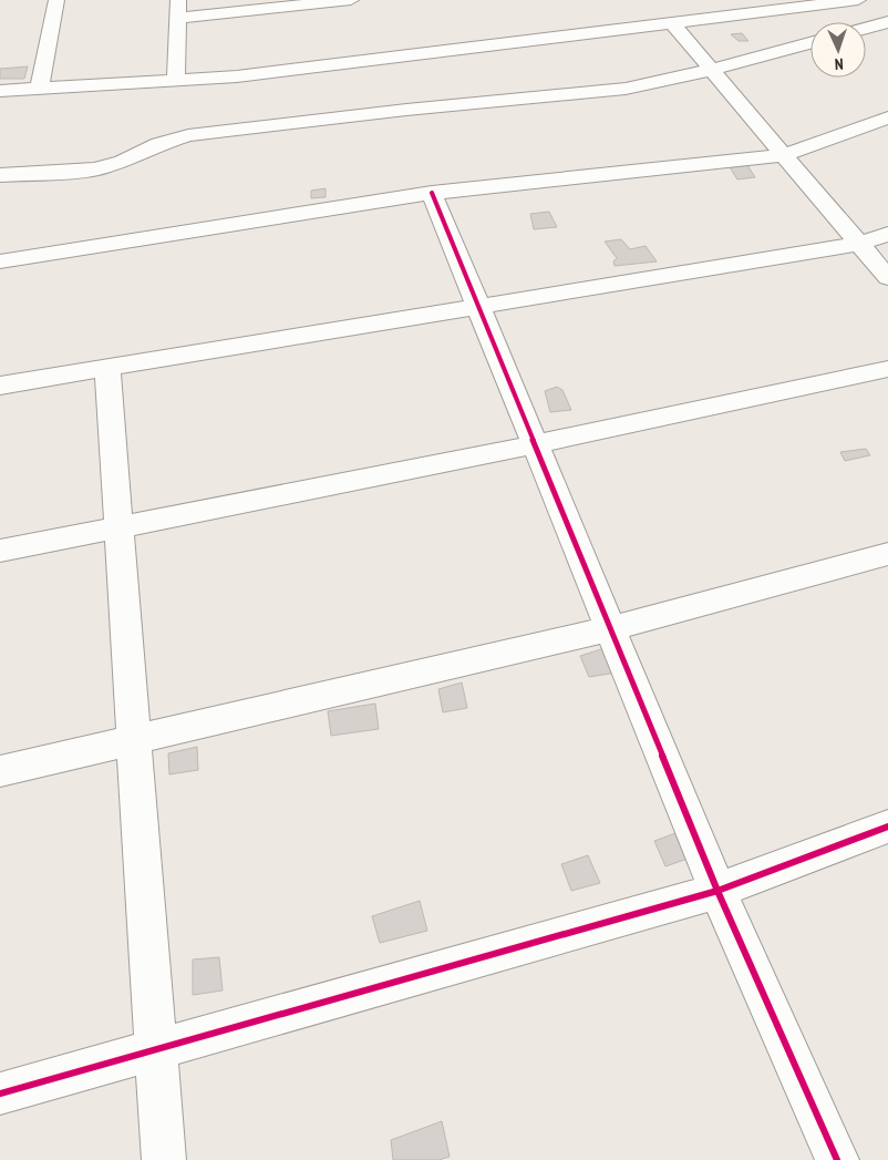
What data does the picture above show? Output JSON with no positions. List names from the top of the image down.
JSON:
{
  "north": "bottom"
}
